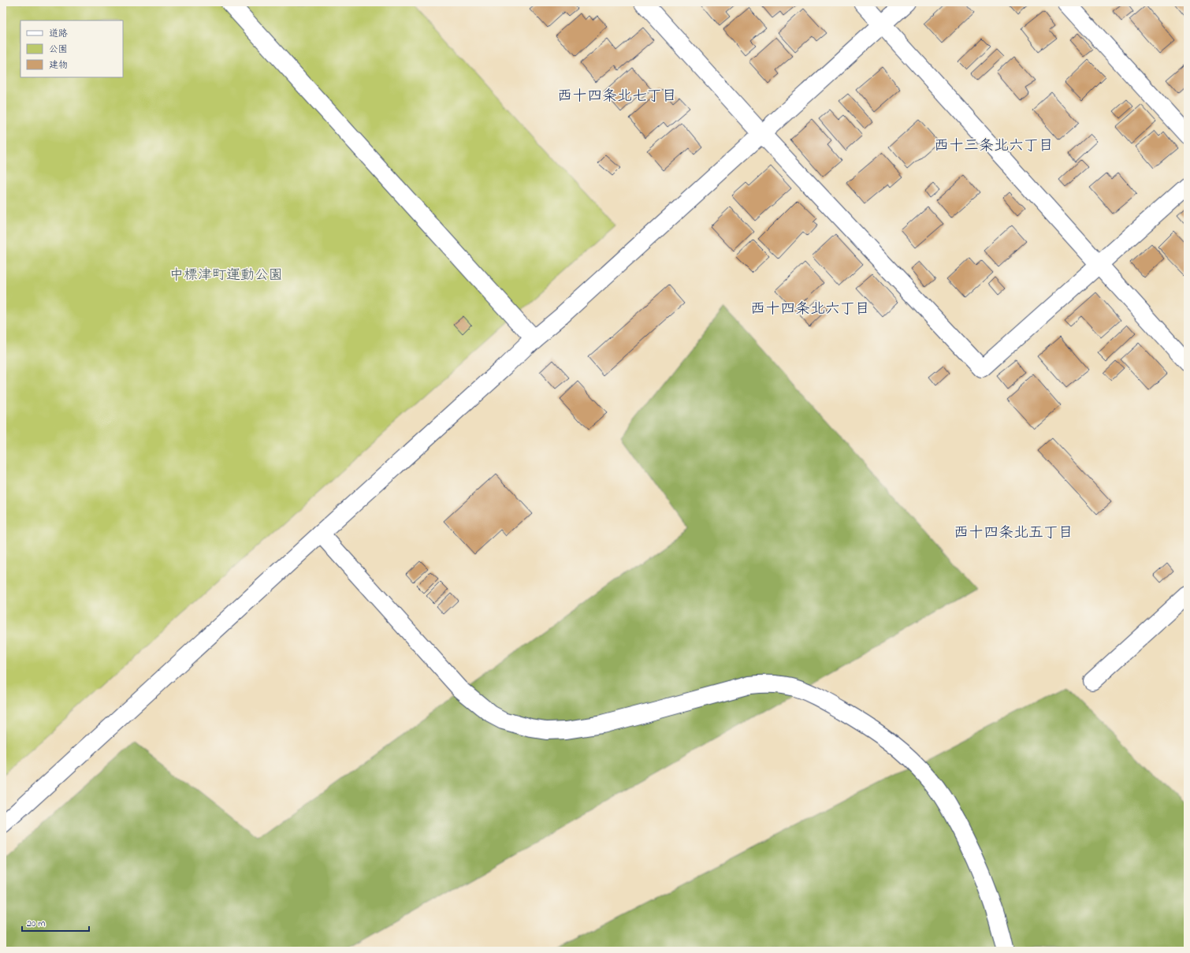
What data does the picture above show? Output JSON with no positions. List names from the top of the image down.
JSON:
{
  "districts": [
    "西十四条北七丁目",
    "西十三条北六丁目",
    "西十四条北六丁目",
    "西十四条北五丁目"
  ],
  "parks": ["中標津町運動公園"],
  "legend": ["道路", "公園", "建物"],
  "scale_bar": "20 m"
}
